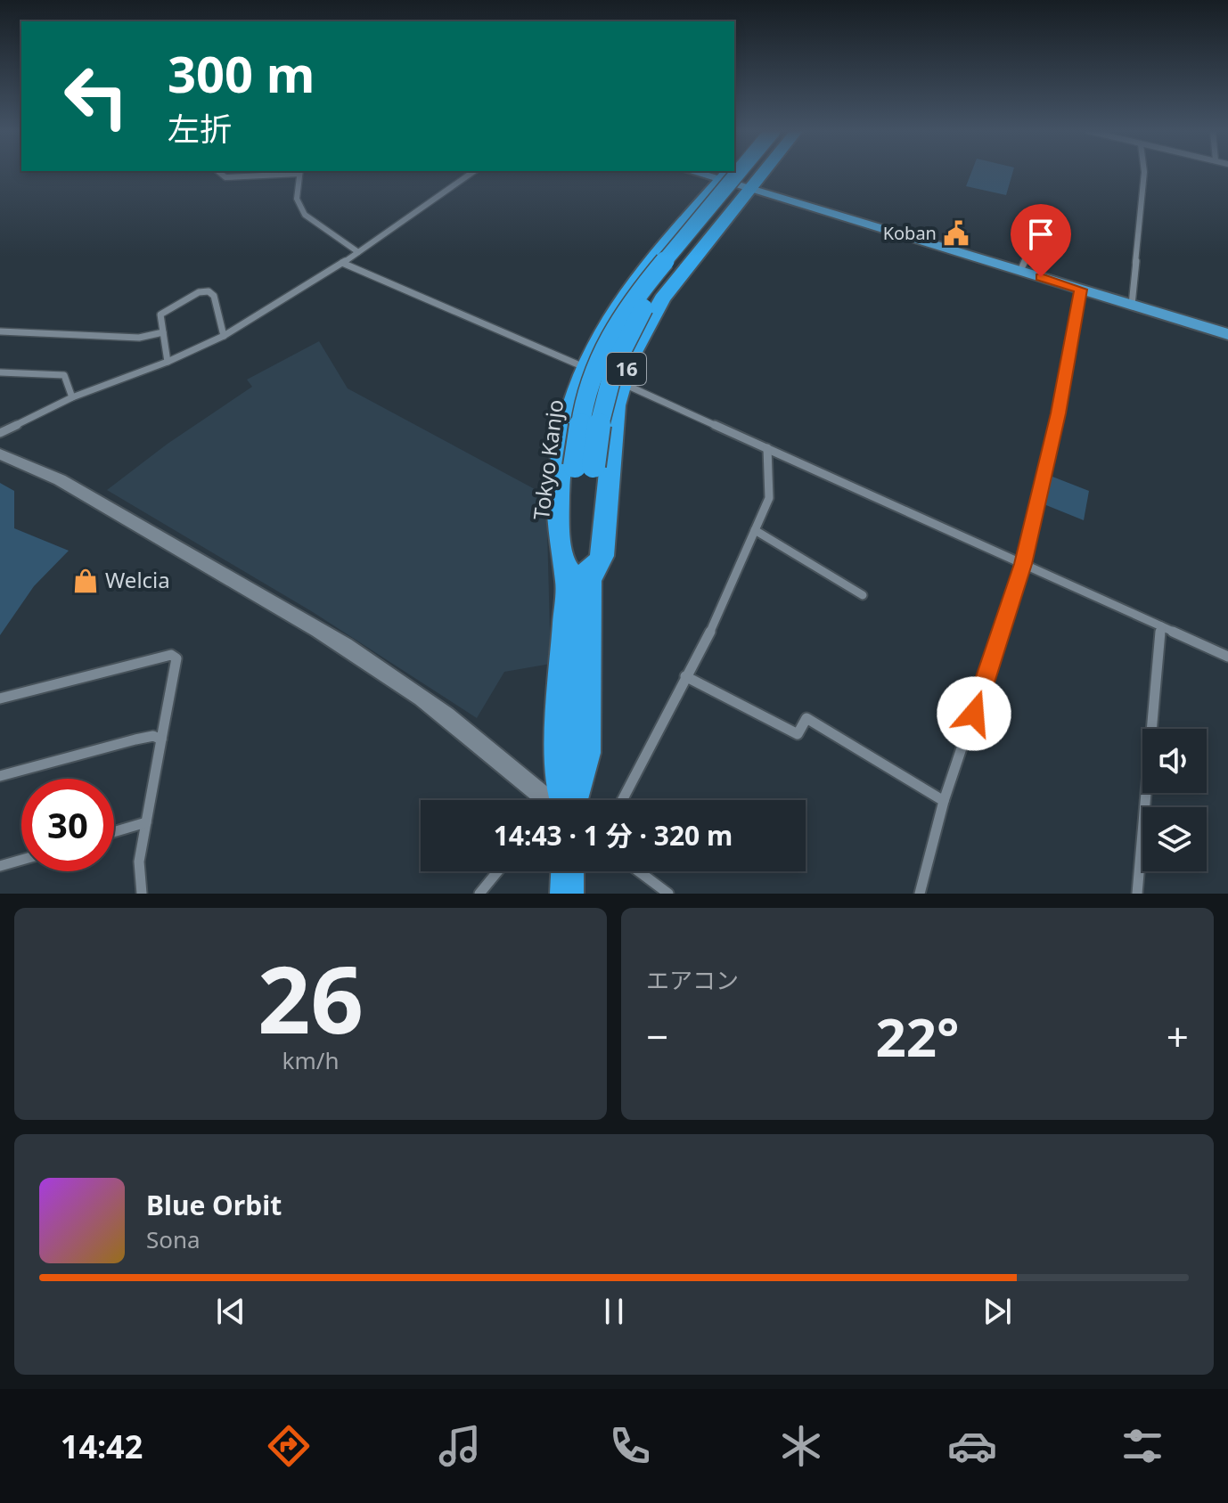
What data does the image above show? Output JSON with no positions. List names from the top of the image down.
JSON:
{
  "streets": {
    "highway": ["16", "Tokyo Kanjo"]
  },
  "crossings": [
    ["16", "Tokyo Kanjo"]
  ],
  "places": {
    "public building": ["Koban"],
    "shop": ["Welcia"]
  },
  "page": {
    "turn": ["300 m", "左折"],
    "limit": "30",
    "trip": "14:43 · 1 分 · 320 m",
    "tile": [
      ["26", "km/h"],
      "エアコン"
    ],
    "heat": ["−", "22°", "+"],
    "song": ["Blue Orbit", "Sona"],
    "tabs": "14:42"
  }
}
